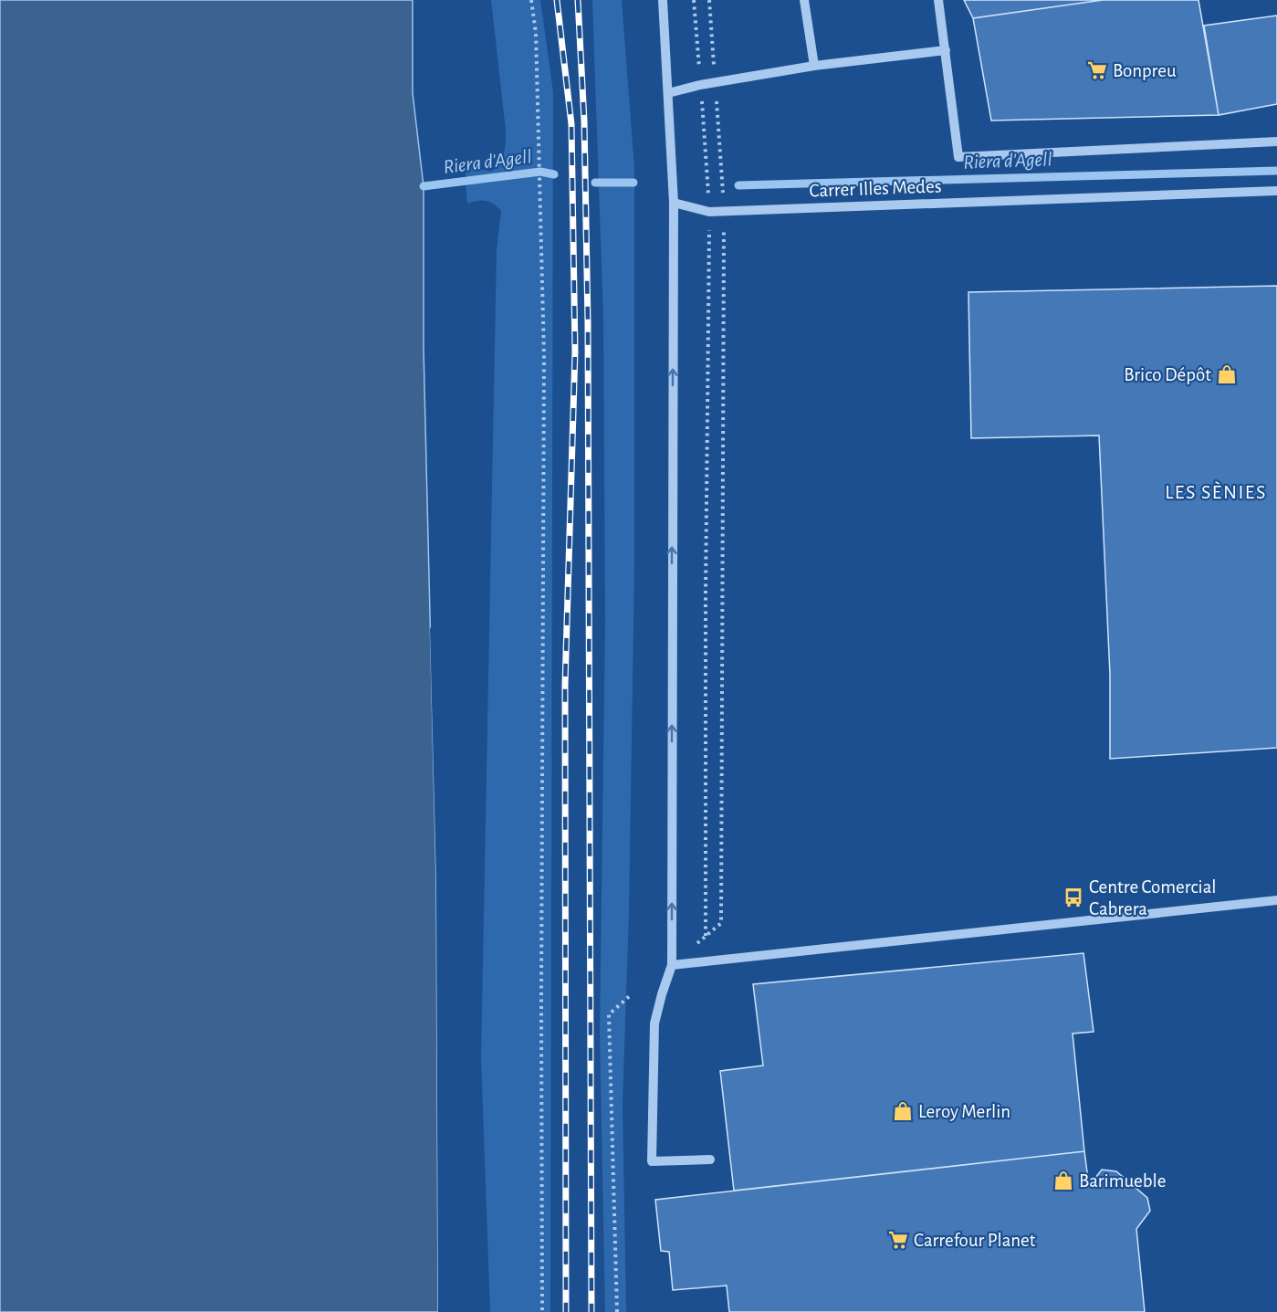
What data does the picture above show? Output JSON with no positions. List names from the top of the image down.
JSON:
{
  "streets": {
    "street": ["Carrer Illes Medes"]
  },
  "districts": ["LES SÈNIES"],
  "water": ["Riera d'Agell"],
  "places": {
    "supermarket": ["Bonpreu", "Carrefour Planet"],
    "shop": ["Brico Dépôt", "Leroy Merlin", "Barimueble"],
    "bus stop": ["Centre Comercial Cabrera"]
  }
}
